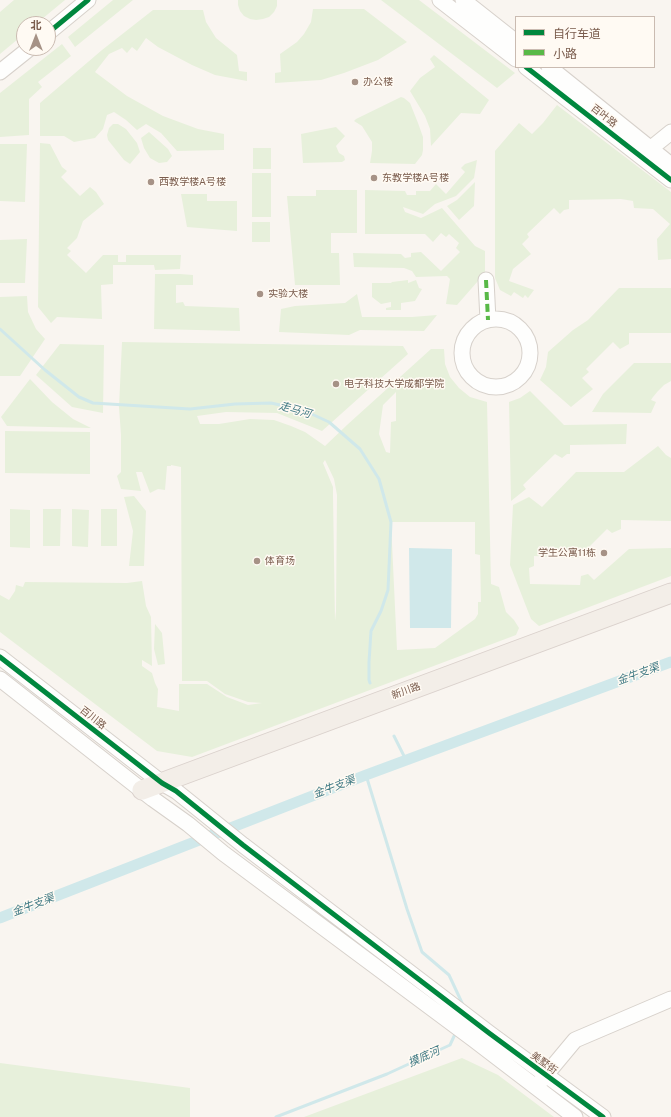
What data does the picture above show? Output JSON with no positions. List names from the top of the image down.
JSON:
{
  "streets": {
    "main road": ["新川路"],
    "street": ["百叶路", "百川路", "美墅街"]
  },
  "crossings": [
    ["新川路", "百川路"],
    ["百川路", "美墅街"]
  ],
  "water": ["走马河", "金牛支渠", "摸底河"],
  "places": [
    "办公楼",
    "东教学楼A号楼",
    "西教学楼A号楼",
    "实验大楼",
    "电子科技大学成都学院",
    "学生公寓11栋",
    "体育场"
  ],
  "legend": ["自行车道", "小路"],
  "north": "top"
}
